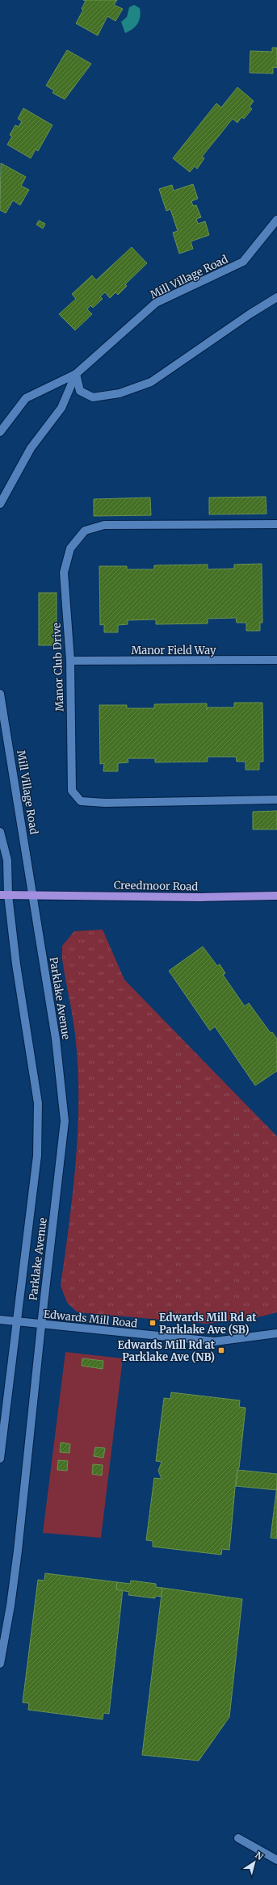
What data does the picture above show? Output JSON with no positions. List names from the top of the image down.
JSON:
{
  "streets": {
    "main road": ["Creedmoor Road"],
    "street": [
      "Mill Village Road",
      "Manor Field Way",
      "Manor Club Drive",
      "Parklake Avenue",
      "Edwards Mill Road"
    ]
  },
  "crossings": [
    ["Mill Village Road", "Creedmoor Road"],
    ["Mill Village Road", "Parklake Avenue"],
    ["Manor Field Way", "Manor Club Drive"],
    ["Creedmoor Road", "Parklake Avenue"],
    ["Parklake Avenue", "Edwards Mill Road"]
  ],
  "places": {
    "transit": ["Edwards Mill Rd at Parklake Ave (SB)", "Edwards Mill Rd at Parklake Ave (NB)"]
  },
  "north": "top right"
}
